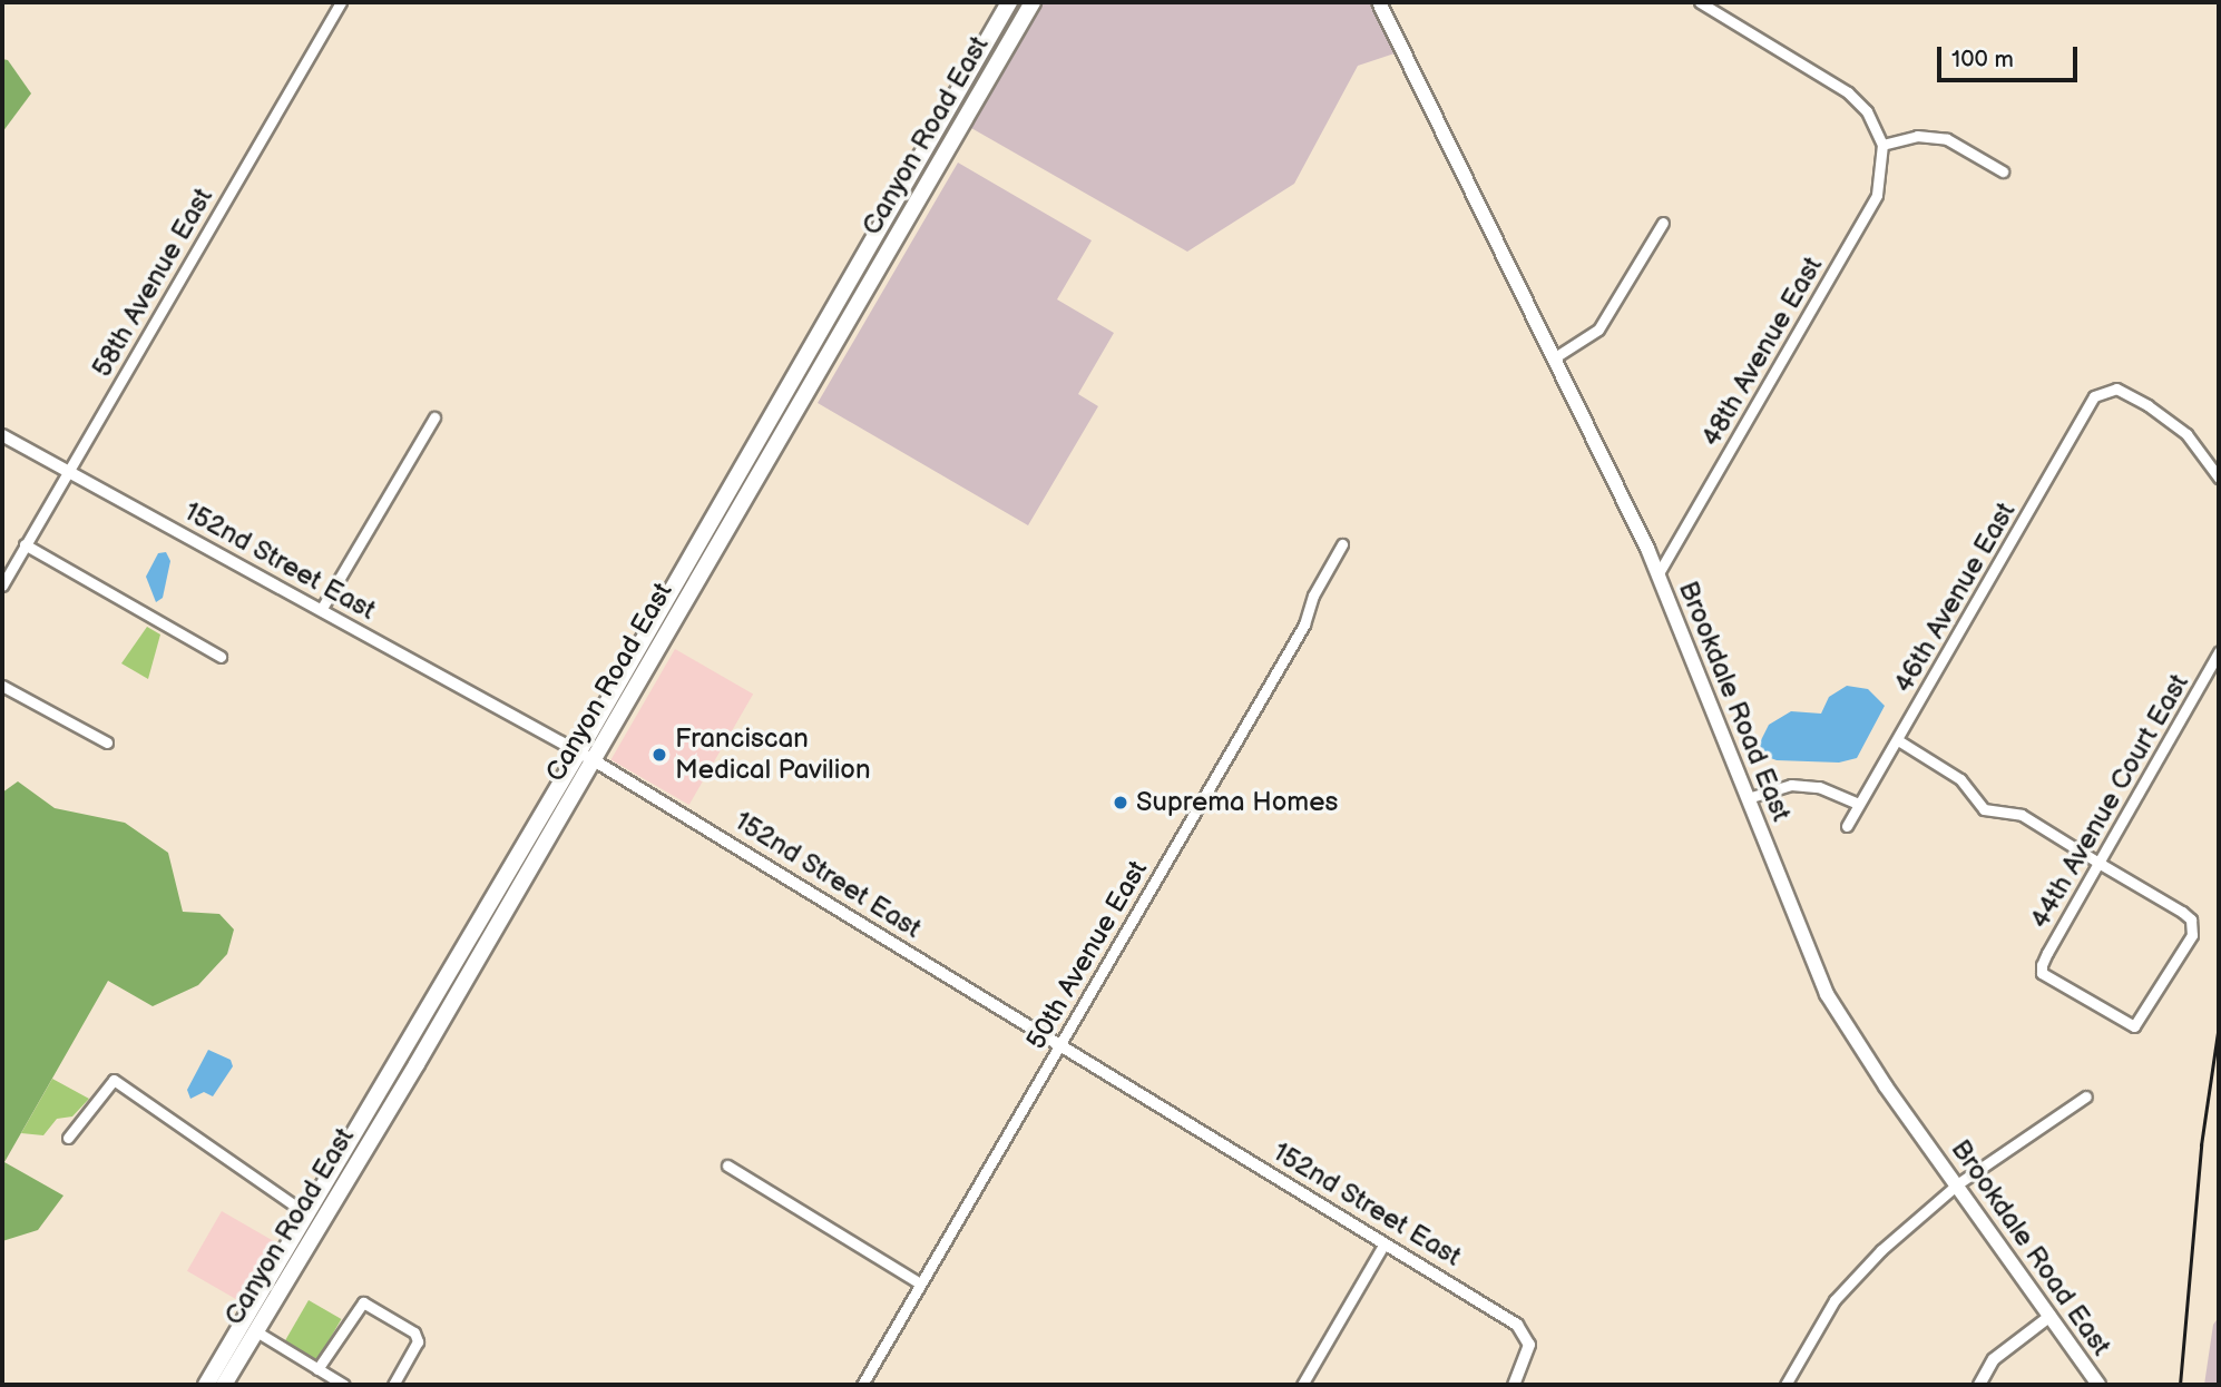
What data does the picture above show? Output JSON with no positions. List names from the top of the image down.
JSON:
{
  "streets": {
    "main road": ["Canyon Road East", "Brookdale Road East"],
    "street": [
      "58th Avenue East",
      "48th Avenue East",
      "152nd Street East",
      "46th Avenue East",
      "44th Avenue Court East",
      "50th Avenue East"
    ]
  },
  "crossings": [
    ["Canyon Road East", "152nd Street East"],
    ["58th Avenue East", "152nd Street East"],
    ["48th Avenue East", "Brookdale Road East"],
    ["152nd Street East", "50th Avenue East"]
  ],
  "places": ["Franciscan Medical Pavilion", "Suprema Homes"],
  "scale_bar": "100 m"
}
